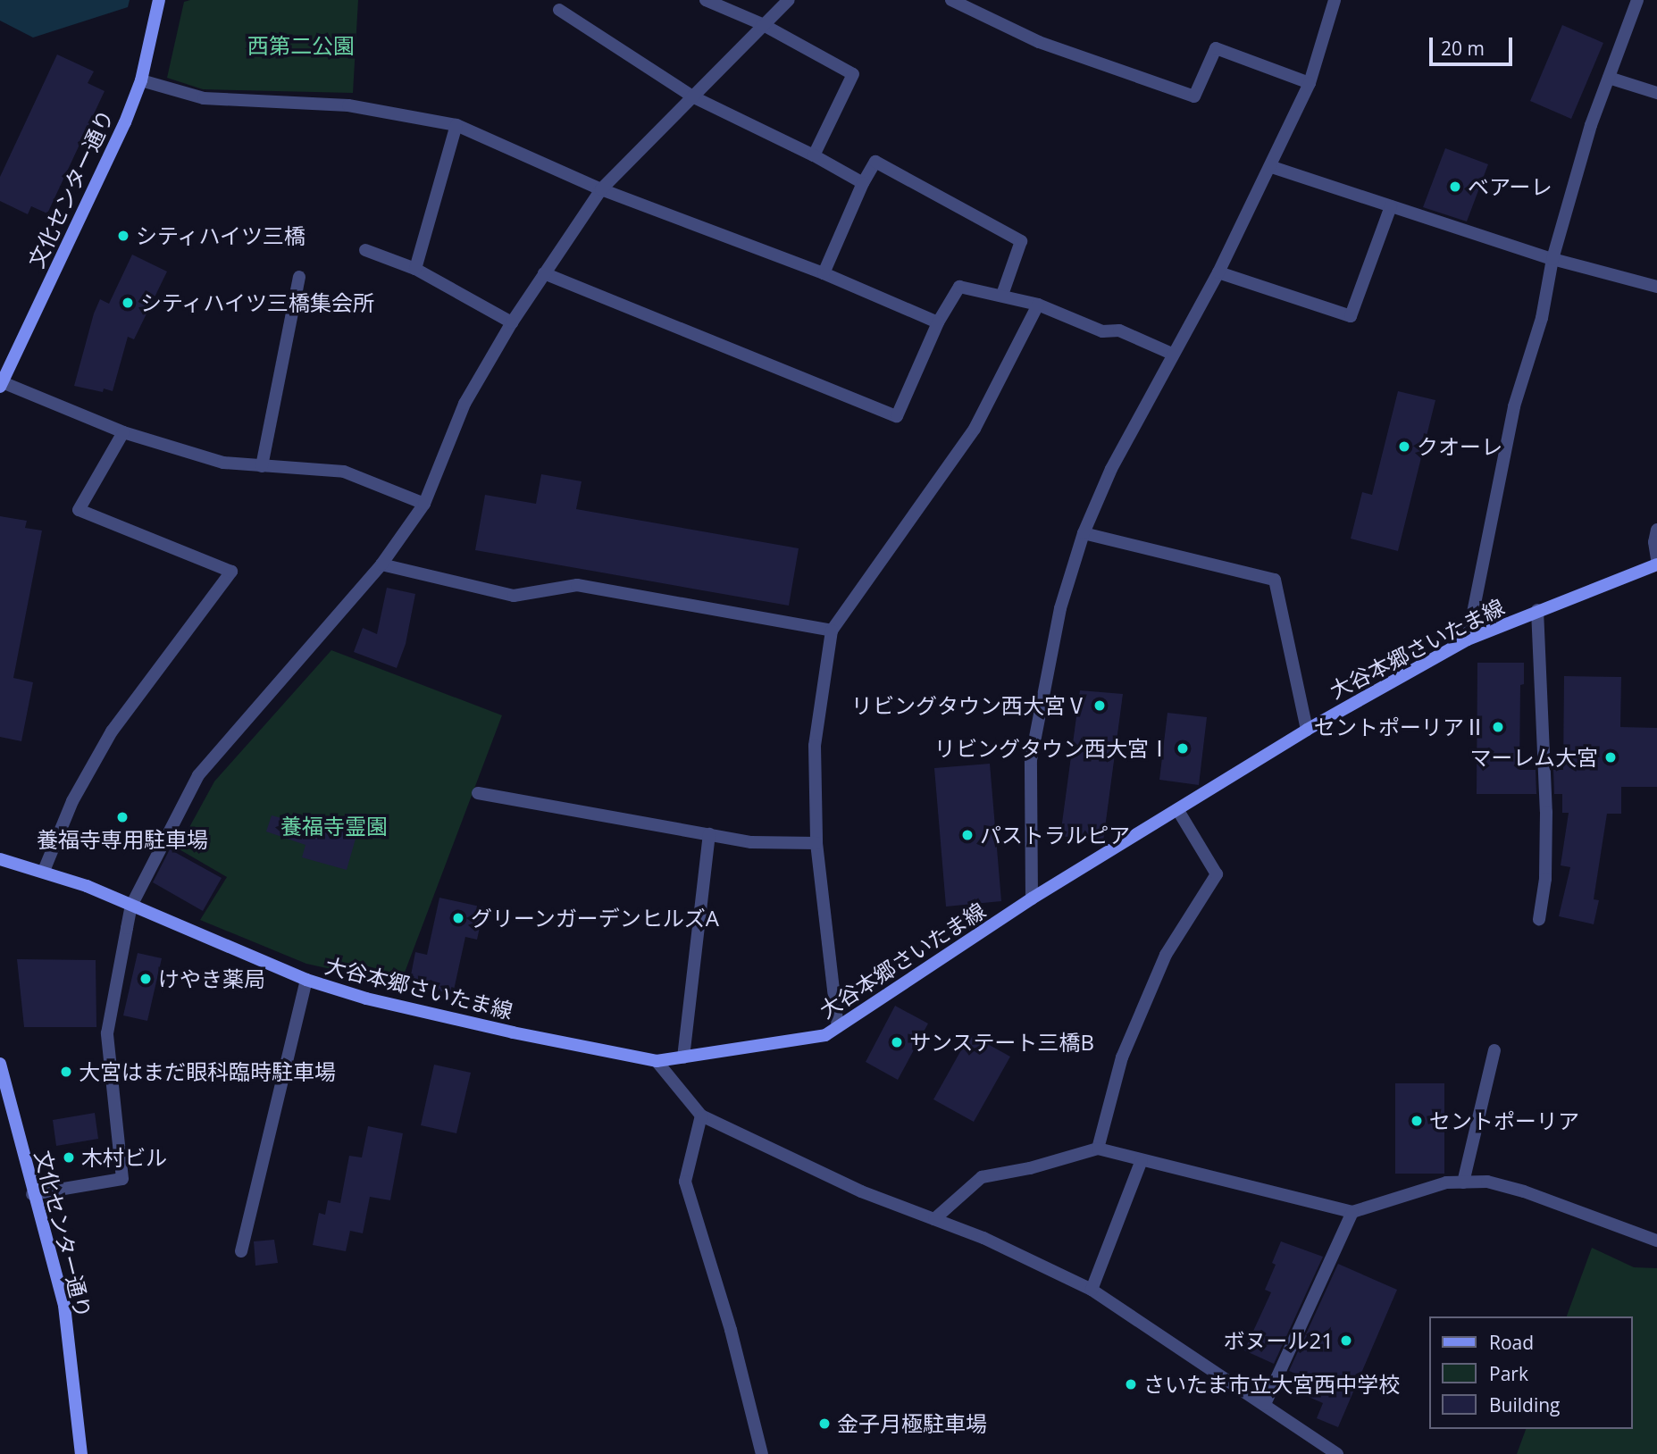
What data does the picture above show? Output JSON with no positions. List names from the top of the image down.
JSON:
{
  "streets": {
    "main road": ["文化センター通り", "大谷本郷さいたま線"]
  },
  "parks": ["西第二公園", "養福寺霊園"],
  "places": [
    "ベアーレ",
    "シティハイツ三橋",
    "シティハイツ三橋集会所",
    "クオーレ",
    "リビングタウン西大宮Ⅴ",
    "セントポーリアⅡ",
    "リビングタウン西大宮Ⅰ",
    "マーレム大宮",
    "養福寺専用駐車場",
    "パストラルピア",
    "グリーンガーデンヒルズA",
    "けやき薬局",
    "サンステート三橋B",
    "大宮はまだ眼科臨時駐車場",
    "セントポーリア",
    "木村ビル",
    "ボヌール21",
    "さいたま市立大宮西中学校",
    "金子月極駐車場"
  ],
  "legend": ["Road", "Park", "Building"],
  "scale_bar": "20 m"
}
